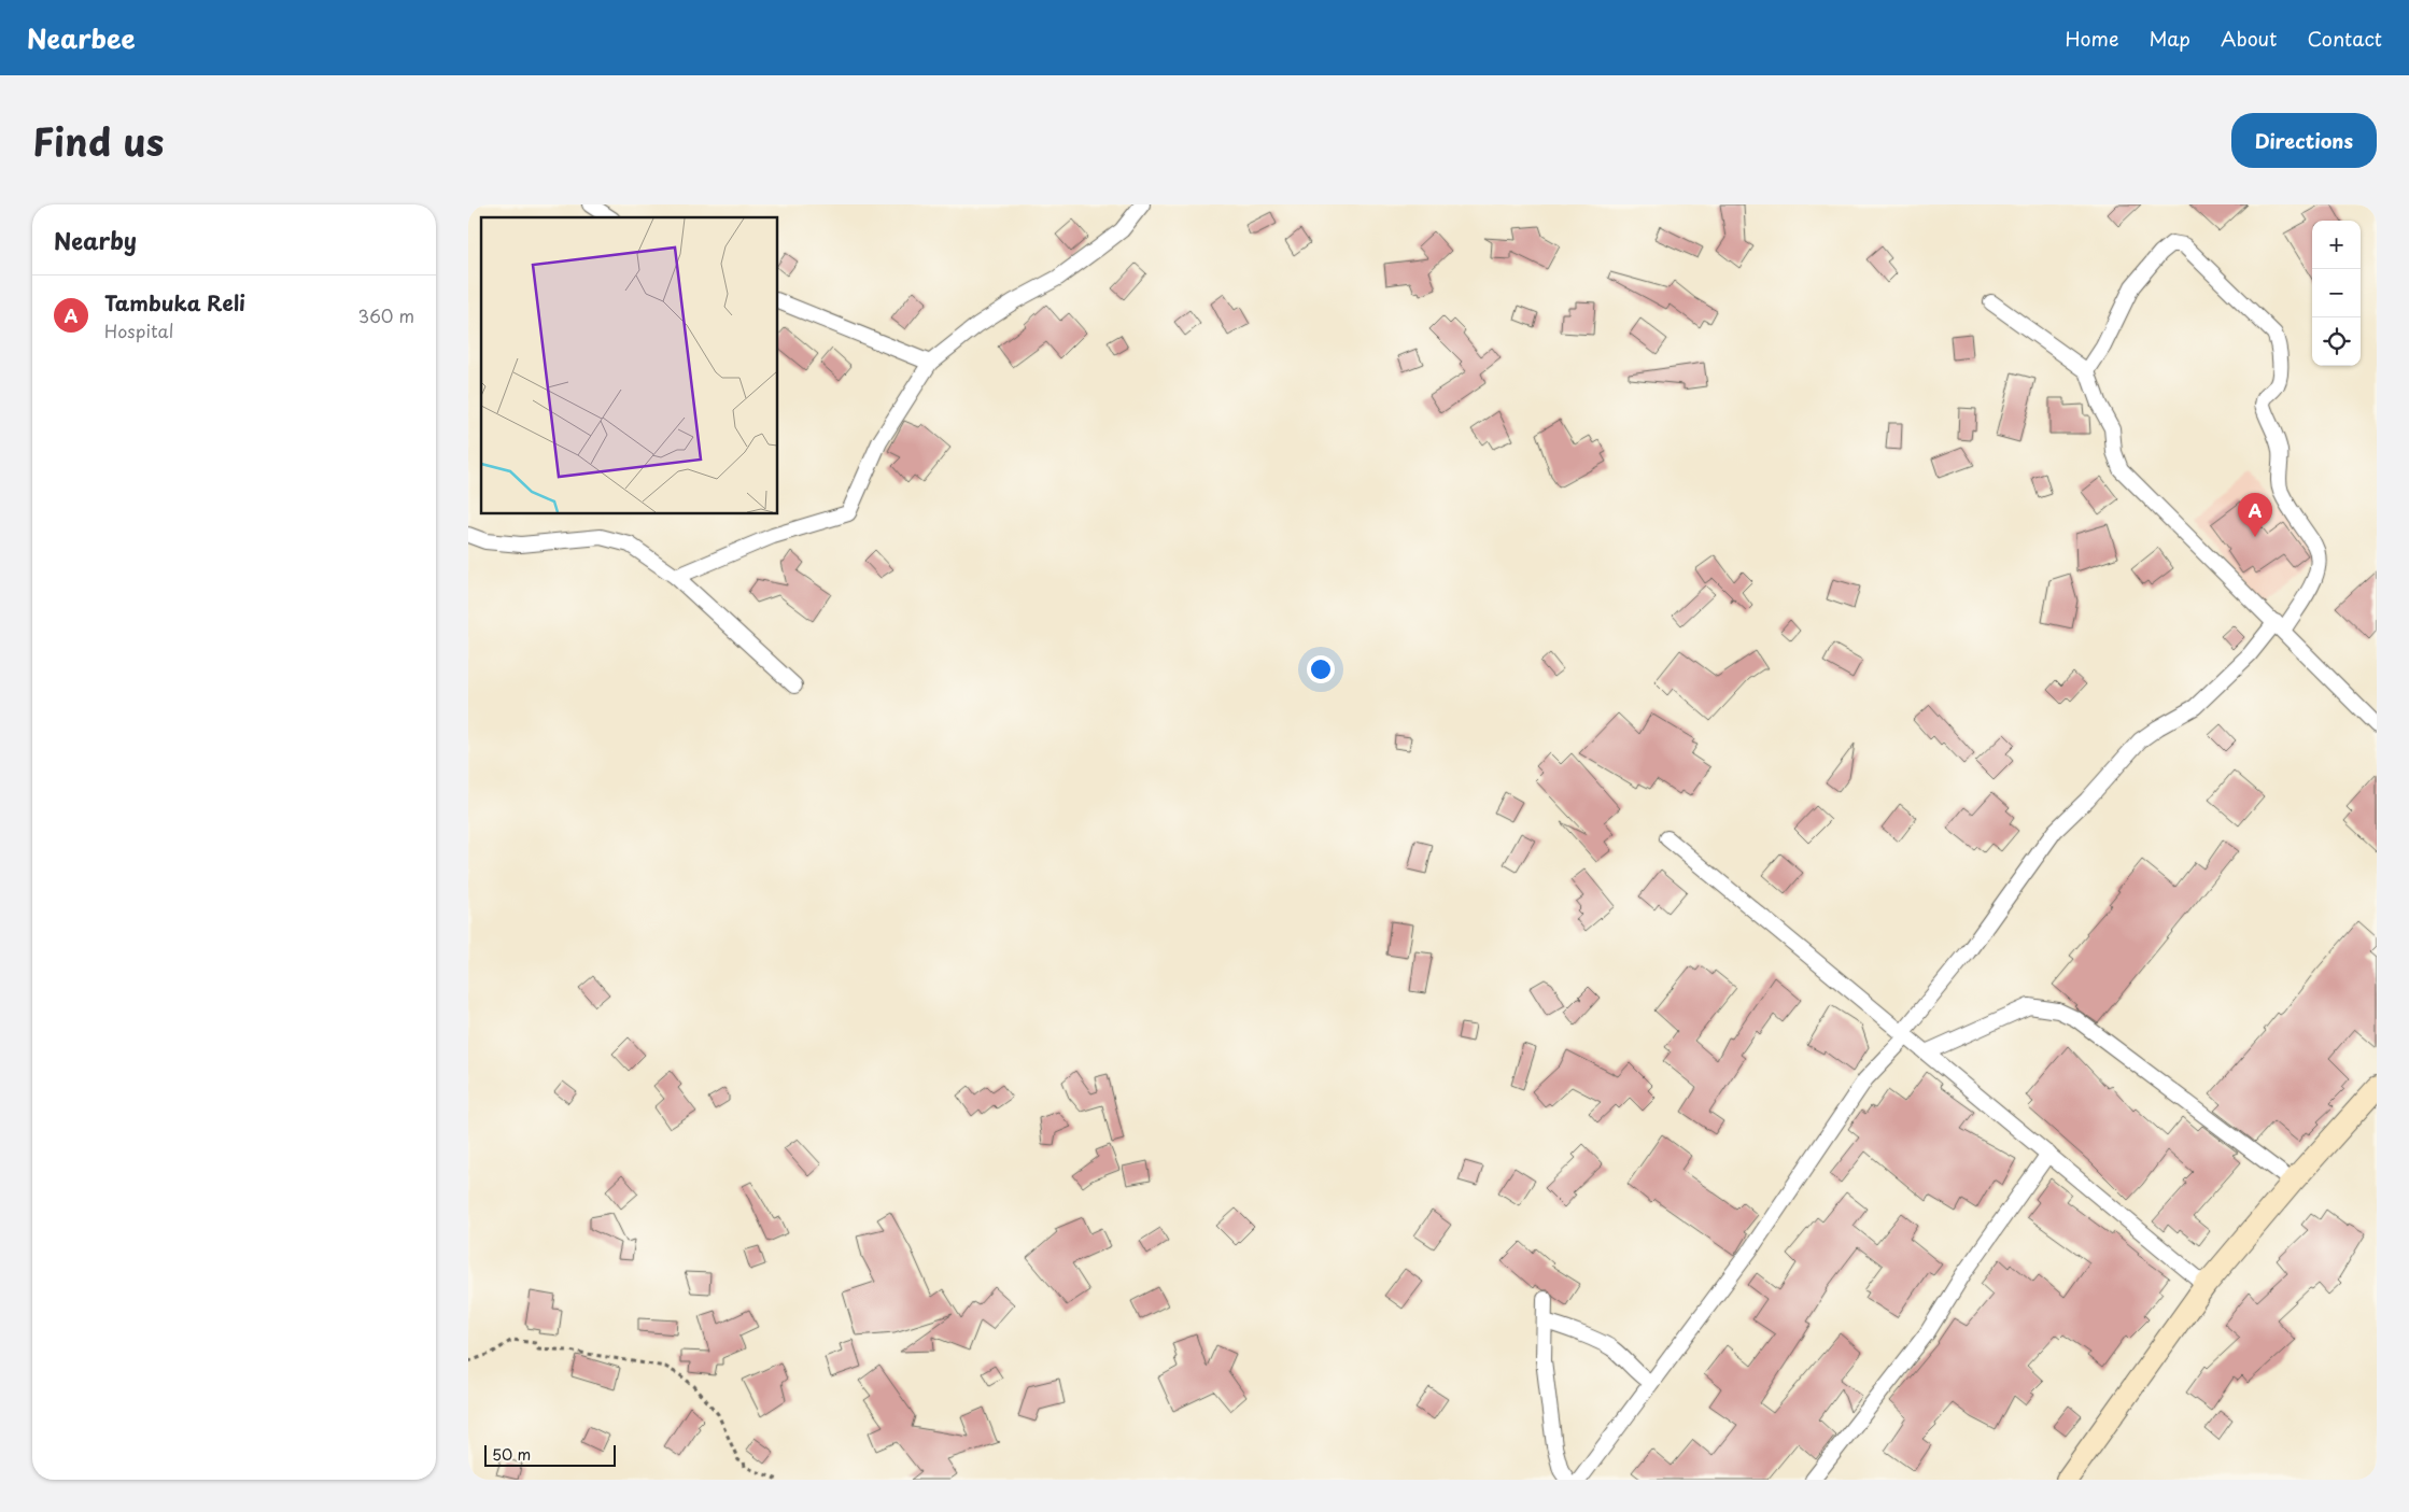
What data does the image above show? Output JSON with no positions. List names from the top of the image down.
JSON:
{
  "scale_bar": "50 m",
  "page": {
    "header": "Nearbee",
    "nav": [
      "Home",
      "Map",
      "About",
      "Contact"
    ],
    "title": "Find us",
    "buttons": "Directions",
    "heading": "Nearby",
    "map_buttons": ["+", "−"],
    "list": [
      {
        "mark": "A",
        "name": "Tambuka Reli",
        "note": "Hospital",
        "value": "360 m"
      }
    ],
    "pins": "A",
    "scale": "50 m"
  }
}
